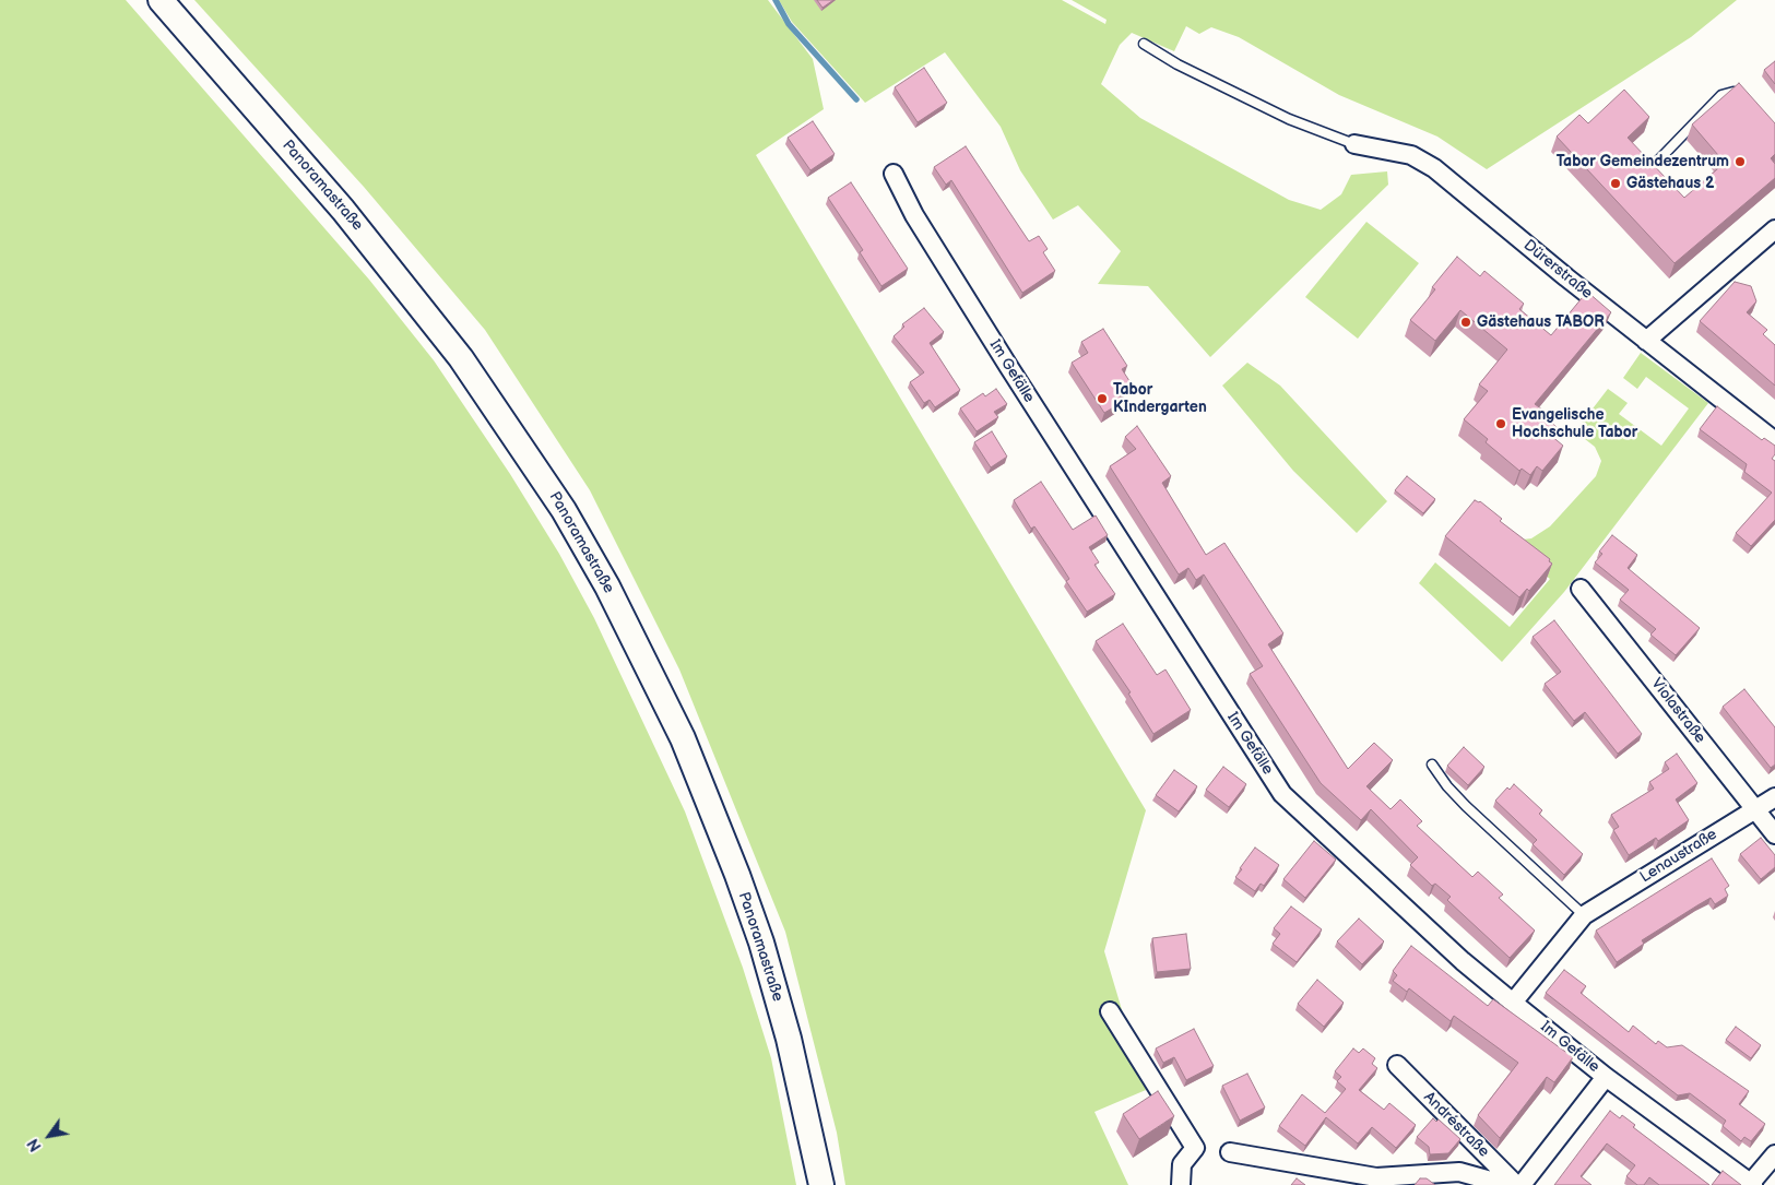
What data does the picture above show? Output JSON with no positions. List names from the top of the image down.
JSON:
{
  "streets": {
    "main road": ["Panoramastraße"],
    "street": [
      "Dürerstraße",
      "Im Gefälle",
      "Violastraße",
      "Lenaustraße",
      "Andréstraße"
    ]
  },
  "crossings": [
    ["Im Gefälle", "Lenaustraße"],
    ["Violastraße", "Lenaustraße"]
  ],
  "places": [
    "Tabor Gemeindezentrum",
    "Gästehaus 2",
    "Gästehaus TABOR",
    "Tabor KIndergarten",
    "Evangelische Hochschule Tabor"
  ],
  "north": "bottom left"
}
